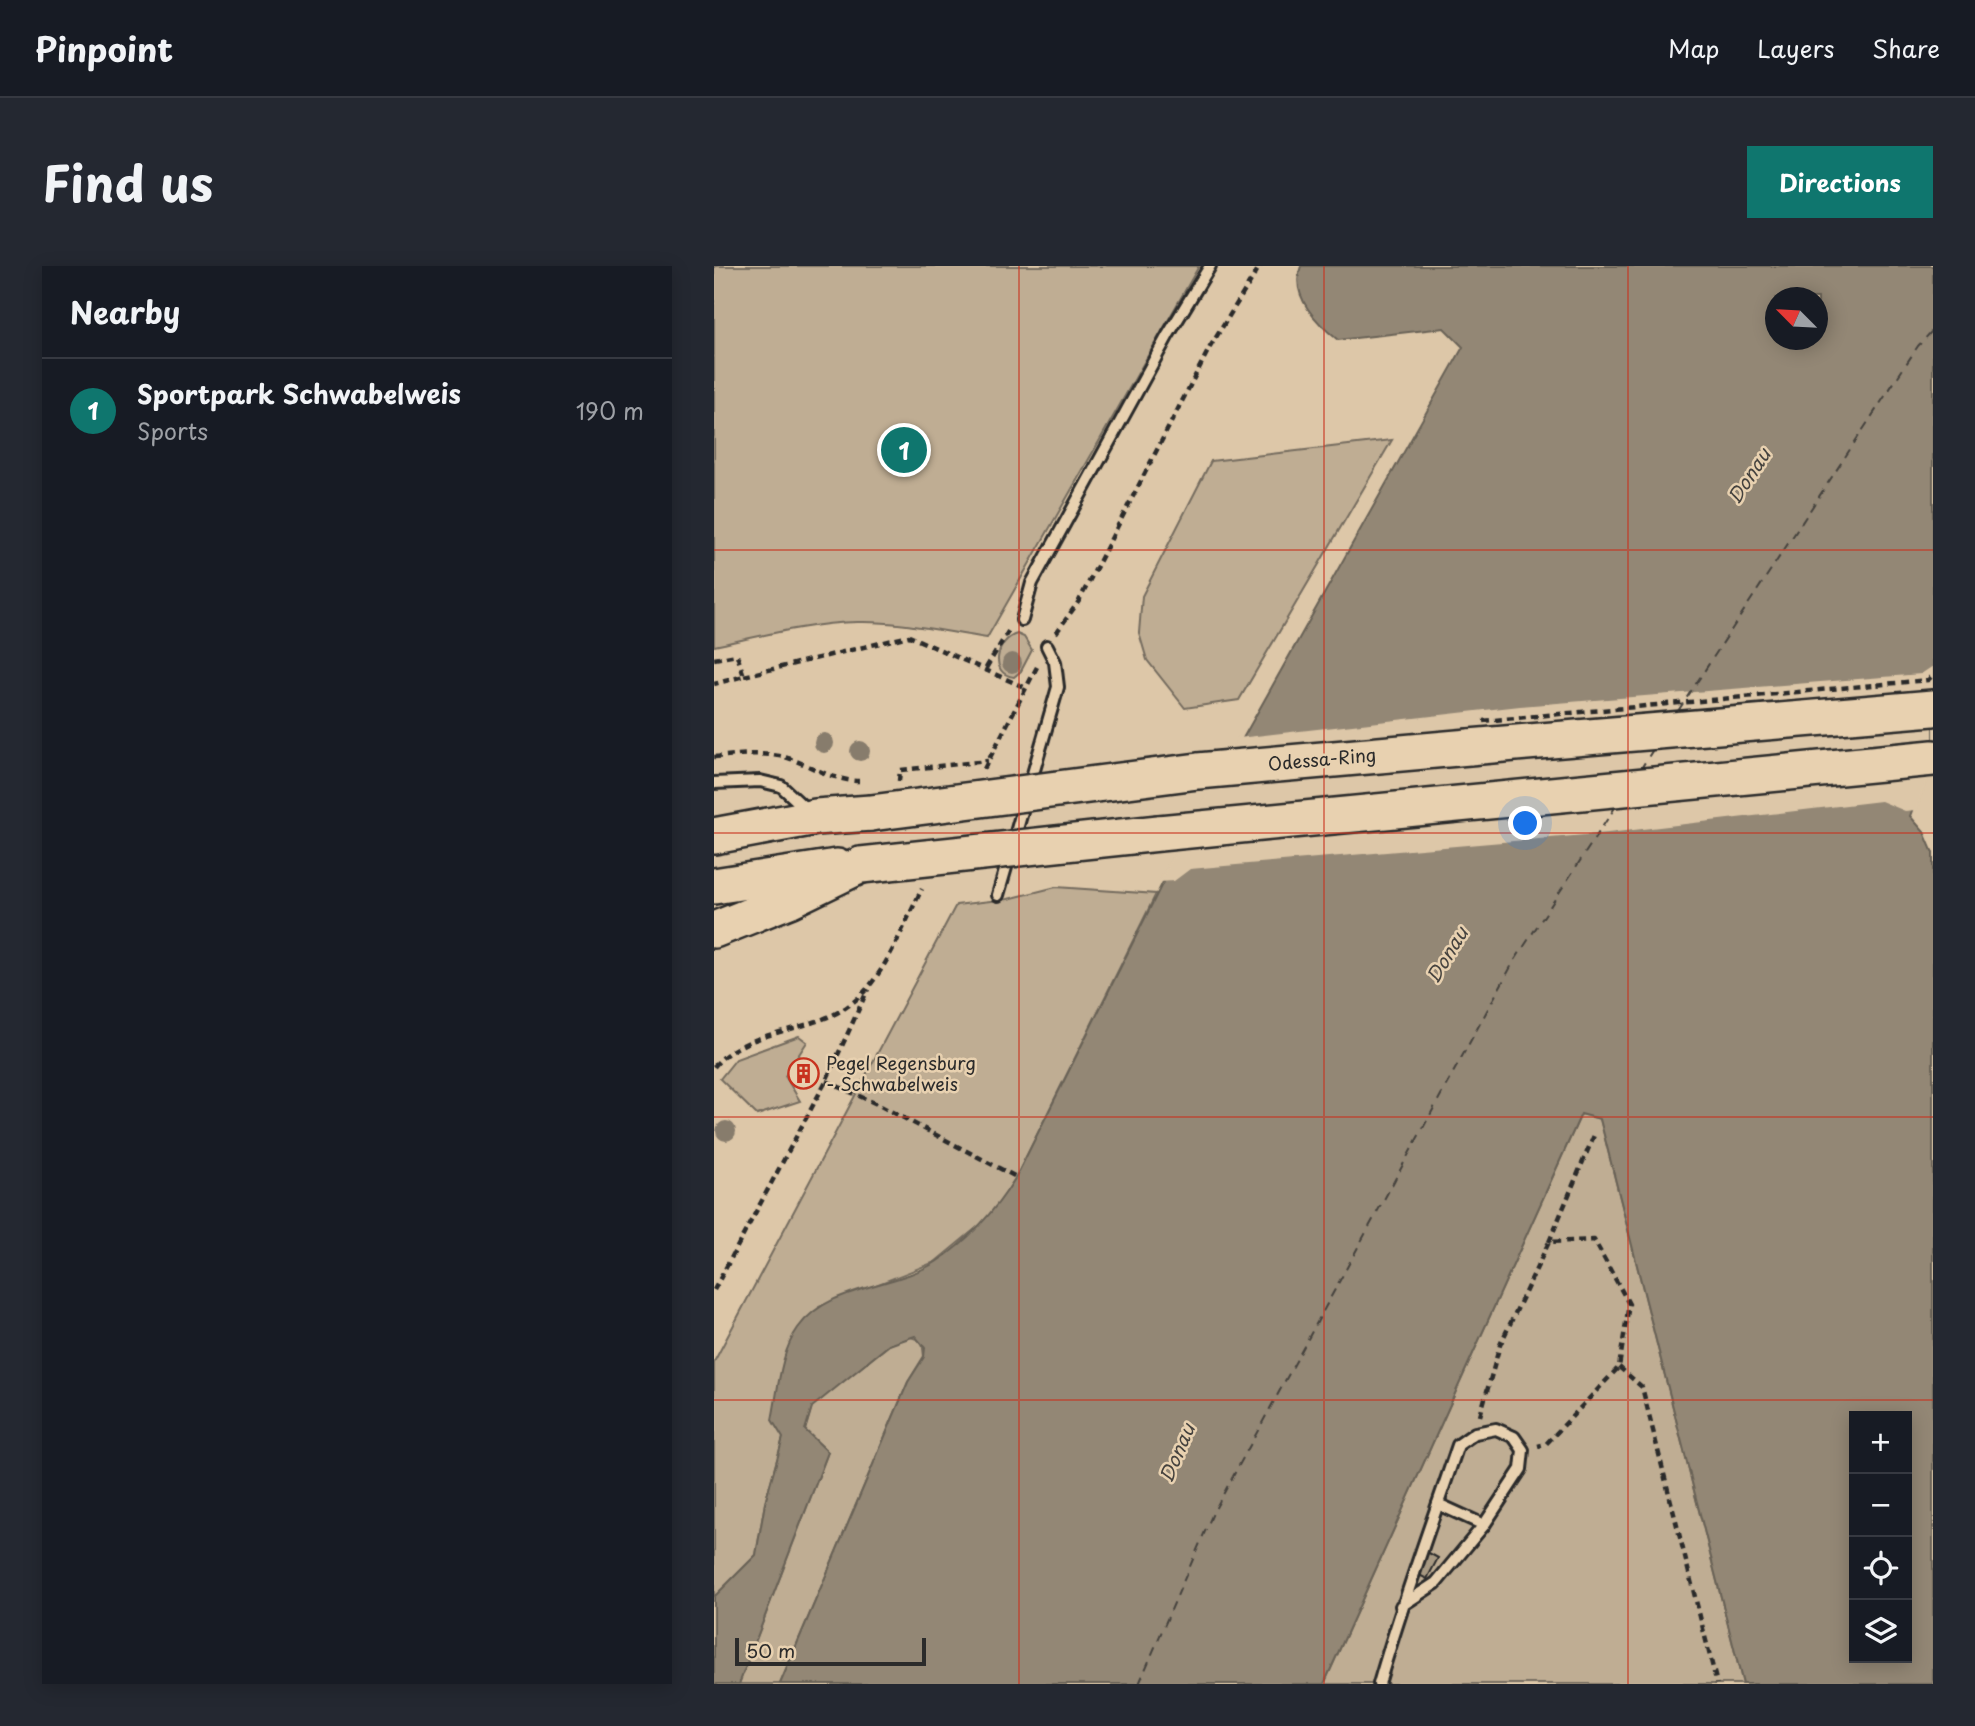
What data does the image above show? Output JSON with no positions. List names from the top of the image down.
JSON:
{
  "streets": {
    "highway": ["Odessa-Ring"]
  },
  "water": ["Donau"],
  "places": {
    "building": ["Pegel Regensburg - Schwabelweis"]
  },
  "scale_bar": "50 m",
  "north": "top left",
  "page": {
    "header": "Pinpoint",
    "nav": ["Map", "Layers", "Share"],
    "title": "Find us",
    "buttons": "Directions",
    "heading": "Nearby",
    "list": [
      {
        "mark": "1",
        "name": "Sportpark Schwabelweis",
        "note": "Sports",
        "value": "190 m"
      }
    ],
    "pins": "1",
    "map_buttons": ["+", "−"],
    "scale": "50 m"
  }
}
